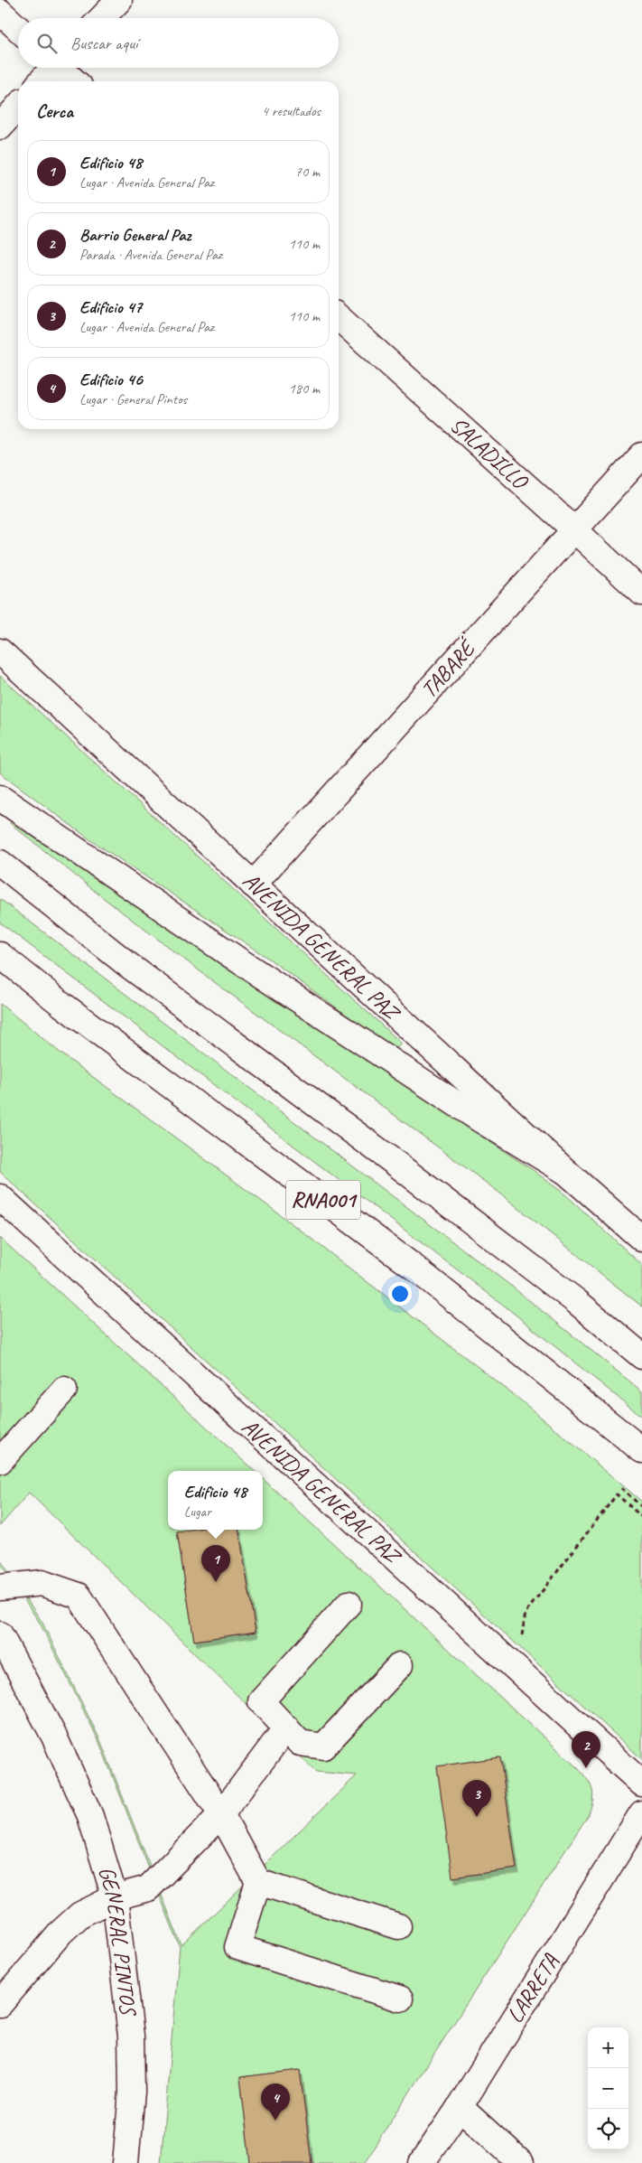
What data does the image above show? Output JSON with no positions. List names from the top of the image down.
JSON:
{
  "streets": {
    "main road": [
      "SALADILLO",
      "TABARÉ",
      "AVENIDA GENERAL PAZ",
      "RNA001",
      "GENERAL PINTOS",
      "LARRETA"
    ]
  },
  "crossings": [
    ["SALADILLO", "TABARÉ"],
    ["TABARÉ", "AVENIDA GENERAL PAZ"]
  ],
  "page": {
    "search": "Buscar aquí",
    "heading": ["Cerca", "4 resultados"],
    "list": [
      {
        "mark": "1",
        "name": "Edificio 48",
        "note": "Lugar · Avenida General Paz",
        "value": "70 m"
      },
      {
        "mark": "2",
        "name": "Barrio General Paz",
        "note": "Parada · Avenida General Paz",
        "value": "110 m"
      },
      {
        "mark": "3",
        "name": "Edificio 47",
        "note": "Lugar · Avenida General Paz",
        "value": "110 m"
      },
      {
        "mark": "4",
        "name": "Edificio 46",
        "note": "Lugar · General Pintos",
        "value": "180 m"
      }
    ],
    "popup": ["Edificio 48", "Lugar"],
    "pins": [
      "1",
      "2",
      "3",
      "4"
    ],
    "map_buttons": ["+", "−"]
  }
}
